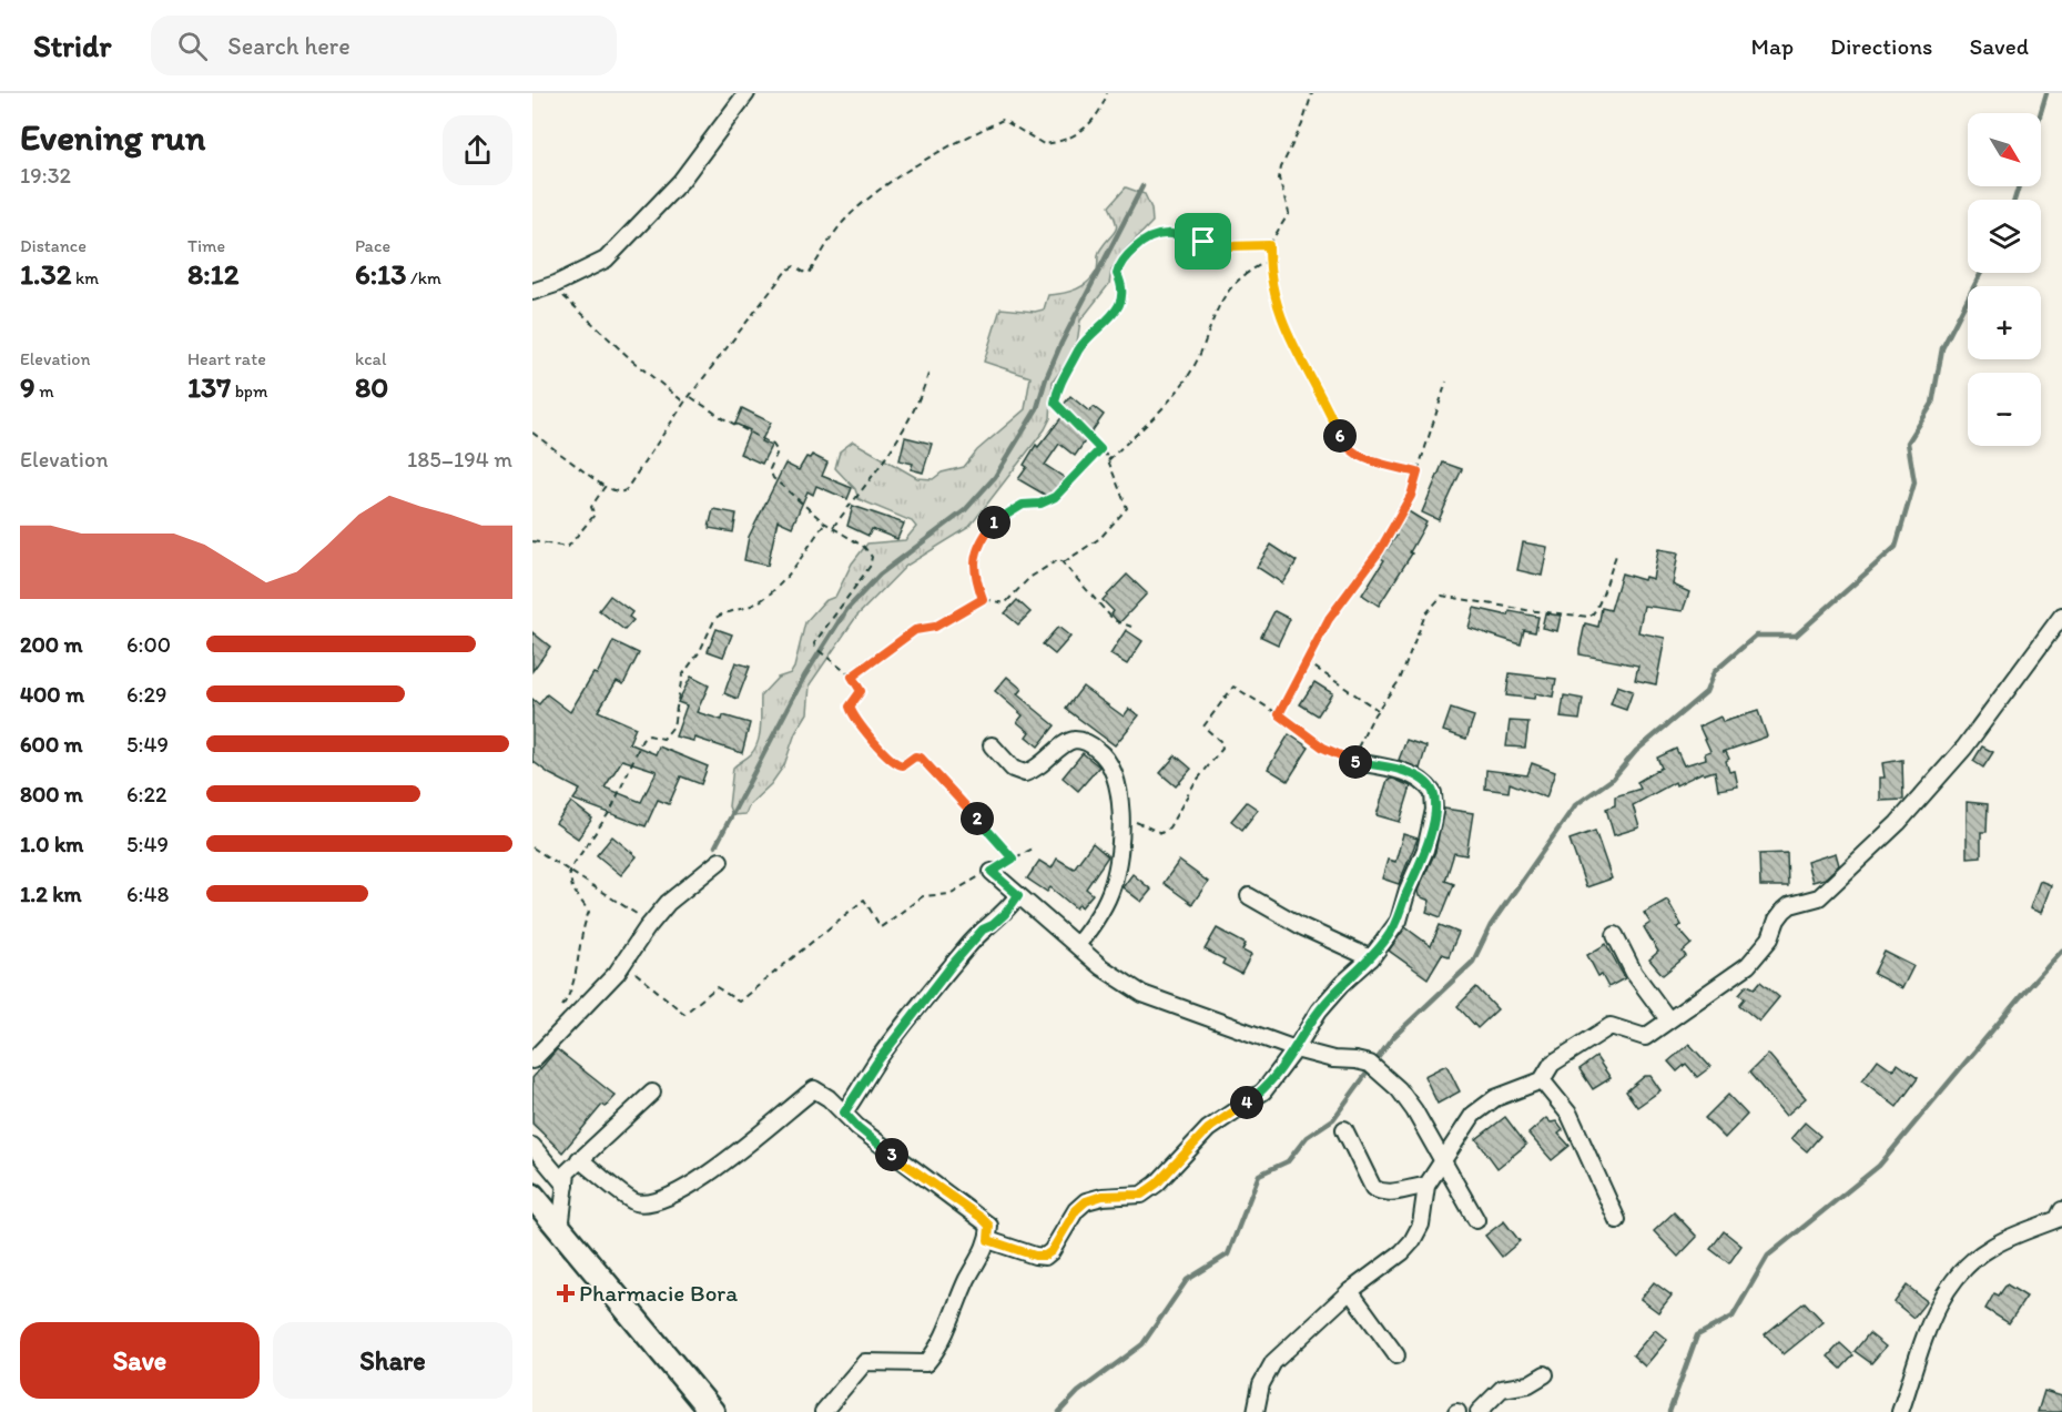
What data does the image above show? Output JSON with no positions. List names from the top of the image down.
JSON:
{
  "places": {
    "health": ["Pharmacie Bora"]
  },
  "north": "bottom right",
  "page": {
    "header": "Stridr",
    "search": "Search here",
    "nav": ["Map", "Directions", "Saved"],
    "heading": ["Evening run", "19:32"],
    "map_buttons": ["+", "−"],
    "stats": [
      ["Distance", "1.32 km"],
      ["Time", "8:12"],
      ["Pace", "6:13 /km"],
      ["Elevation", "9 m"],
      ["Heart rate", "137 bpm"],
      ["kcal", "80"]
    ],
    "pins": [
      "6",
      "1",
      "5",
      "2",
      "4",
      "3"
    ],
    "chart": ["Elevation", "185–194 m"],
    "list": [
      {
        "name": "200 m",
        "note": "6:00"
      },
      {
        "name": "400 m",
        "note": "6:29"
      },
      {
        "name": "600 m",
        "note": "5:49"
      },
      {
        "name": "800 m",
        "note": "6:22"
      },
      {
        "name": "1.0 km",
        "note": "5:49"
      },
      {
        "name": "1.2 km",
        "note": "6:48"
      }
    ],
    "buttons": ["Save", "Share"]
  }
}
